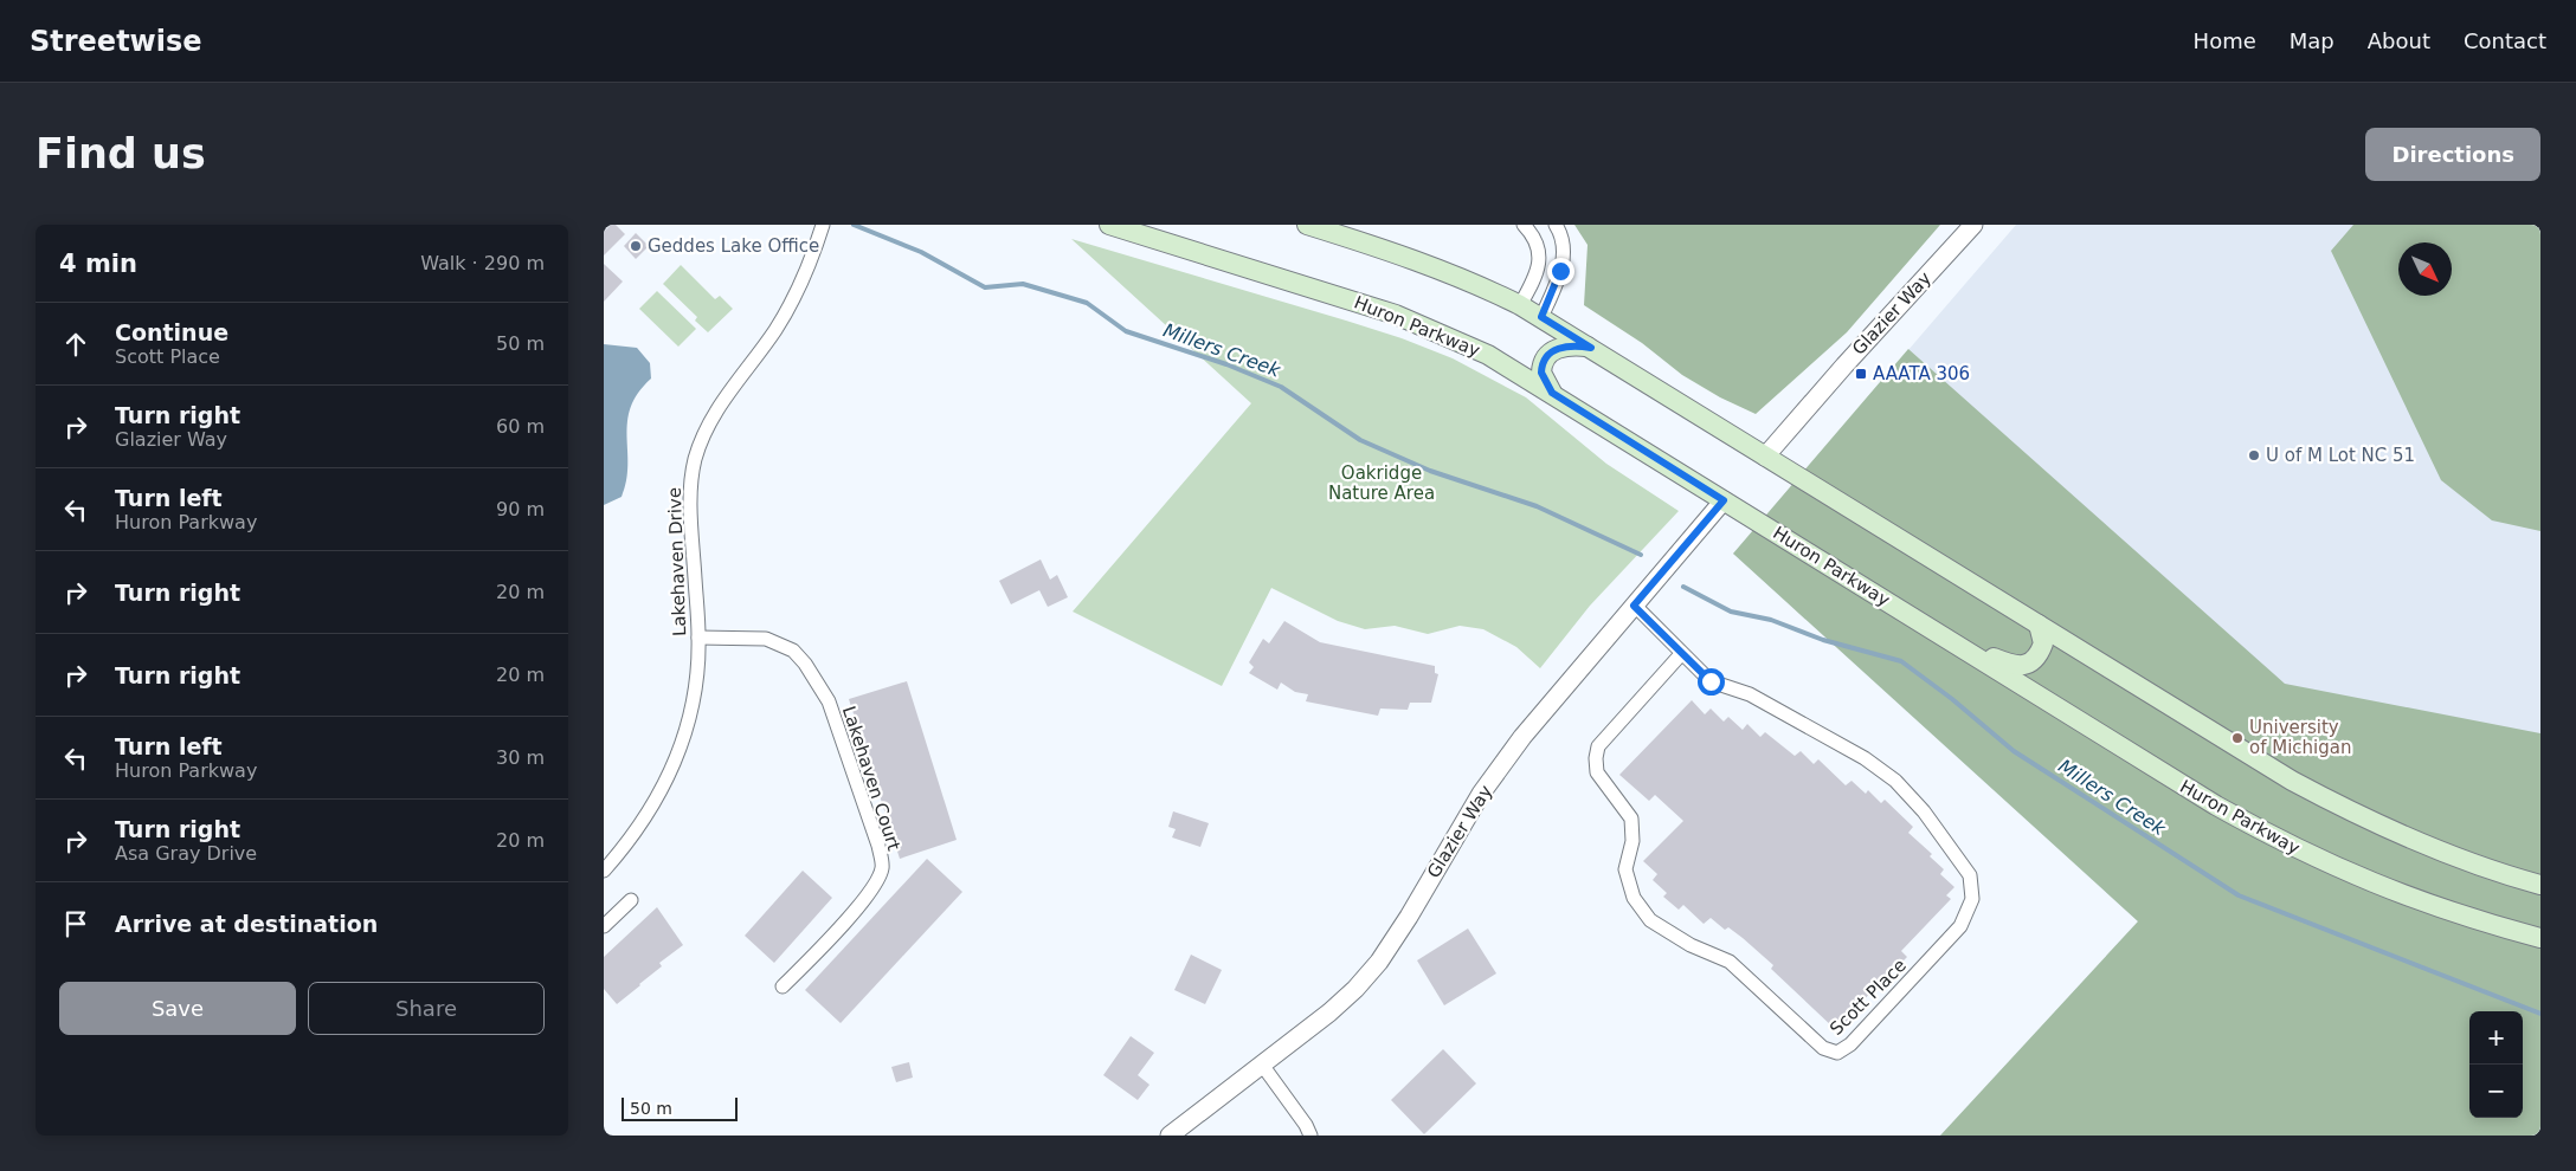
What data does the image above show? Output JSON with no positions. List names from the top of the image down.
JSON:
{
  "streets": {
    "main road": ["Huron Parkway"],
    "street": [
      "Glazier Way",
      "Lakehaven Drive",
      "Lakehaven Court",
      "Scott Place"
    ]
  },
  "crossings": [
    ["Glazier Way", "Huron Parkway"],
    ["Glazier Way", "Scott Place"],
    ["Lakehaven Drive", "Lakehaven Court"]
  ],
  "water": ["Millers Creek"],
  "parks": ["Oakridge Nature Area"],
  "places": {
    "other": ["Geddes Lake Office", "U of M Lot NC 51", "University of Michigan"],
    "transit": ["AAATA 306"]
  },
  "scale_bar": "50 m",
  "north": "bottom right",
  "page": {
    "header": "Streetwise",
    "nav": [
      "Home",
      "Map",
      "About",
      "Contact"
    ],
    "buttons": [
      "Directions",
      ["Save", "Share"]
    ],
    "title": "Find us",
    "heading": ["4 min", "Walk · 290 m"],
    "list": [
      ["Continue", "Scott Place", "50 m"],
      ["Turn right", "Glazier Way", "60 m"],
      ["Turn left", "Huron Parkway", "90 m"],
      ["Turn right", "20 m"],
      ["Turn right", "20 m"],
      ["Turn left", "Huron Parkway", "30 m"],
      ["Turn right", "Asa Gray Drive", "20 m"],
      "Arrive at destination"
    ],
    "map_buttons": ["+", "−"],
    "scale": "50 m"
  }
}
